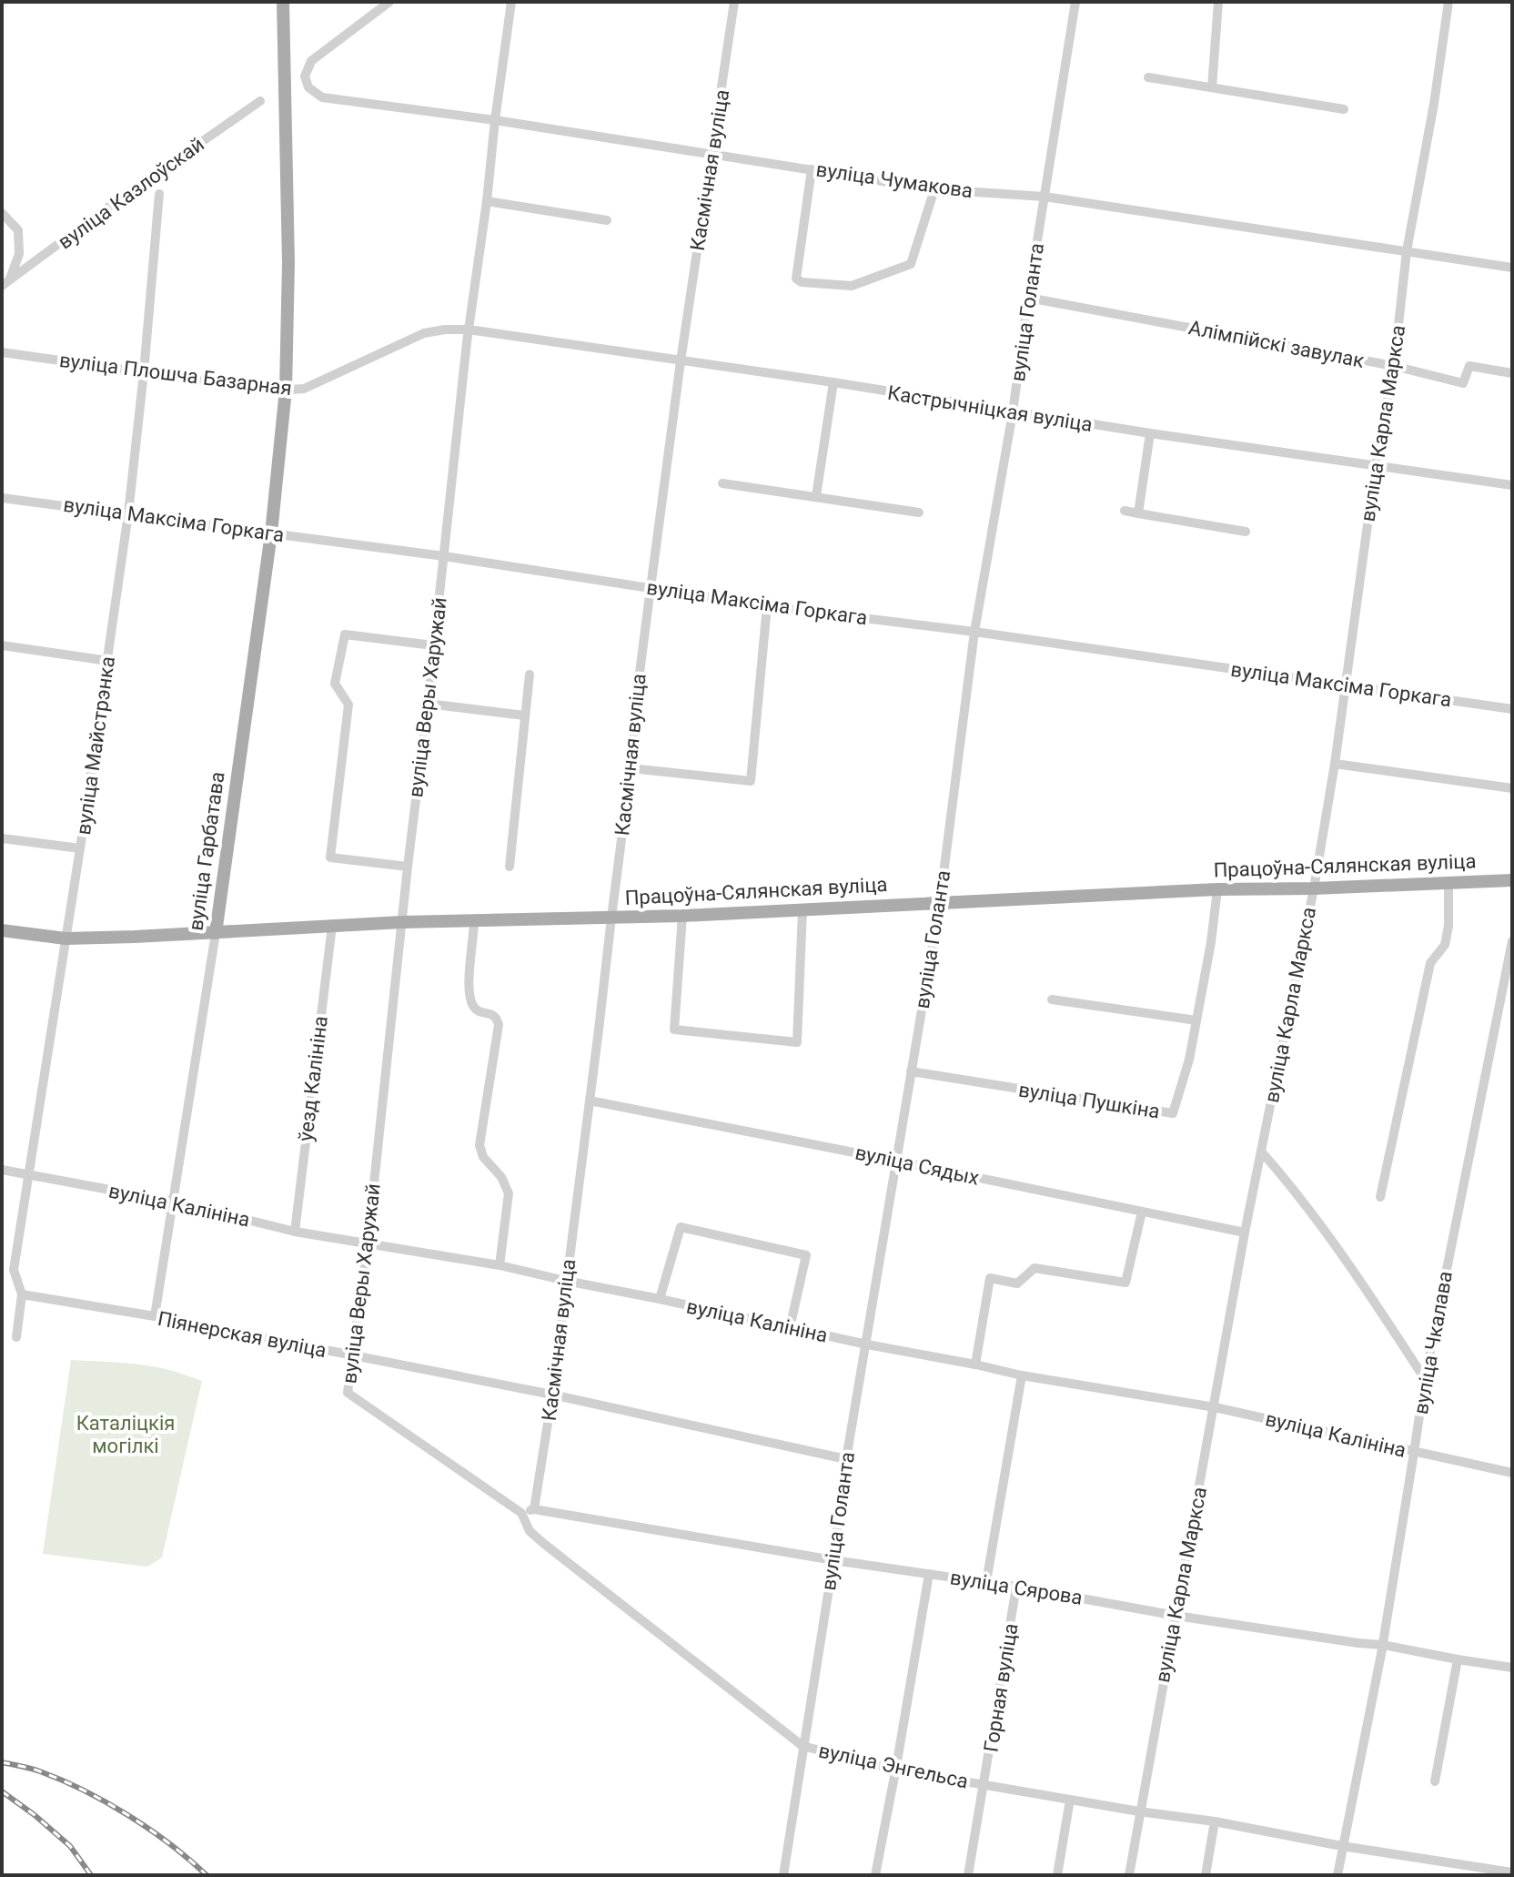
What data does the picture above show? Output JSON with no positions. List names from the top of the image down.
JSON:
{
  "streets": {
    "main road": ["вуліца Гарбатава", "Працоўна-Сялянская вуліца"],
    "street": [
      "Касмічная вуліца",
      "вуліца Чумакова",
      "вуліца Казлоўскай",
      "вуліца Голанта",
      "Алімпійскі завулак",
      "вуліца Плошча Базарная",
      "Кастрычніцкая вуліца",
      "вуліца Карла Маркса",
      "вуліца Максіма Горкага",
      "вуліца Веры Харужай",
      "вуліца Майстрэнка",
      "ўезд Калініна",
      "вуліца Пушкіна",
      "вуліца Сядых",
      "вуліца Калініна",
      "Піянерская вуліца",
      "вуліца Чкалава",
      "вуліца Сярова",
      "Горная вуліца",
      "вуліца Энгельса"
    ]
  },
  "crossings": [
    ["Касмічная вуліца", "вуліца Чумакова"],
    ["Касмічная вуліца", "Кастрычніцкая вуліца"],
    ["Касмічная вуліца", "вуліца Максіма Горкага"],
    ["Касмічная вуліца", "Працоўна-Сялянская вуліца"],
    ["Касмічная вуліца", "вуліца Сядых"],
    ["Касмічная вуліца", "вуліца Калініна"],
    ["Касмічная вуліца", "Піянерская вуліца"],
    ["Касмічная вуліца", "вуліца Сярова"],
    ["вуліца Чумакова", "вуліца Голанта"],
    ["вуліца Чумакова", "вуліца Карла Маркса"],
    ["вуліца Чумакова", "вуліца Веры Харужай"],
    ["вуліца Голанта", "Алімпійскі завулак"],
    ["вуліца Голанта", "Кастрычніцкая вуліца"],
    ["вуліца Голанта", "вуліца Максіма Горкага"],
    ["вуліца Голанта", "Працоўна-Сялянская вуліца"],
    ["вуліца Голанта", "вуліца Пушкіна"],
    ["вуліца Голанта", "вуліца Сядых"],
    ["вуліца Голанта", "вуліца Калініна"],
    ["вуліца Голанта", "Піянерская вуліца"],
    ["вуліца Голанта", "вуліца Сярова"],
    ["вуліца Голанта", "вуліца Энгельса"],
    ["Алімпійскі завулак", "вуліца Карла Маркса"],
    ["вуліца Плошча Базарная", "Кастрычніцкая вуліца"],
    ["вуліца Плошча Базарная", "вуліца Веры Харужай"],
    ["вуліца Плошча Базарная", "вуліца Майстрэнка"],
    ["вуліца Плошча Базарная", "вуліца Гарбатава"],
    ["Кастрычніцкая вуліца", "вуліца Карла Маркса"],
    ["Кастрычніцкая вуліца", "вуліца Веры Харужай"],
    ["вуліца Карла Маркса", "вуліца Максіма Горкага"],
    ["вуліца Карла Маркса", "Працоўна-Сялянская вуліца"],
    ["вуліца Карла Маркса", "вуліца Сядых"],
    ["вуліца Карла Маркса", "вуліца Калініна"],
    ["вуліца Карла Маркса", "вуліца Сярова"],
    ["вуліца Карла Маркса", "вуліца Энгельса"],
    ["вуліца Максіма Горкага", "вуліца Веры Харужай"],
    ["вуліца Максіма Горкага", "вуліца Майстрэнка"],
    ["вуліца Максіма Горкага", "вуліца Гарбатава"],
    ["вуліца Веры Харужай", "Працоўна-Сялянская вуліца"],
    ["вуліца Веры Харужай", "вуліца Калініна"],
    ["вуліца Веры Харужай", "Піянерская вуліца"],
    ["вуліца Веры Харужай", "вуліца Энгельса"],
    ["вуліца Майстрэнка", "Працоўна-Сялянская вуліца"],
    ["вуліца Майстрэнка", "вуліца Калініна"],
    ["вуліца Майстрэнка", "Піянерская вуліца"],
    ["вуліца Гарбатава", "Працоўна-Сялянская вуліца"],
    ["вуліца Гарбатава", "вуліца Калініна"],
    ["вуліца Гарбатава", "Піянерская вуліца"],
    ["Працоўна-Сялянская вуліца", "ўезд Калініна"],
    ["Працоўна-Сялянская вуліца", "вуліца Пушкіна"],
    ["ўезд Калініна", "вуліца Калініна"],
    ["вуліца Калініна", "вуліца Чкалава"],
    ["вуліца Чкалава", "вуліца Сярова"],
    ["вуліца Чкалава", "вуліца Энгельса"],
    ["вуліца Сярова", "Горная вуліца"],
    ["вуліца Сярова", "вуліца Энгельса"],
    ["Горная вуліца", "вуліца Энгельса"]
  ],
  "parks": ["Каталіцкія могілкі"]
}
